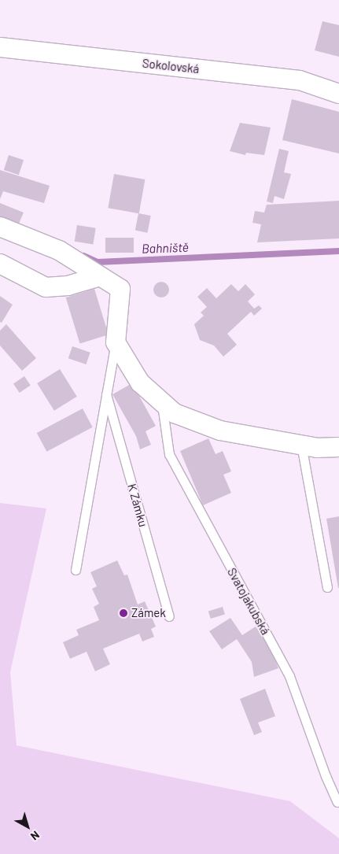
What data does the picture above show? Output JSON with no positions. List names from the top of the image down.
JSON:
{
  "streets": {
    "street": ["Sokolovská"],
    "lane": ["K Zámku", "Svatojakubská"]
  },
  "water": ["Bahniště"],
  "places": ["Zámek"],
  "north": "bottom right"
}
